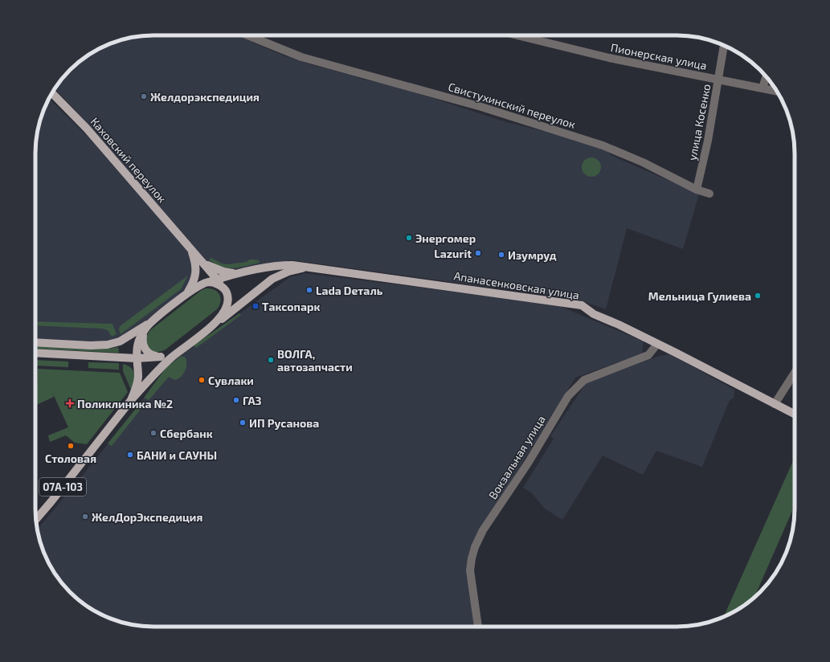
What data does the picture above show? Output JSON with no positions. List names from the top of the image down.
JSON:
{
  "streets": {
    "main road": ["Каховский переулок", "Апанасенковская улица", "07А-103"],
    "street": [
      "Пионерская улица",
      "Свистухинский переулок",
      "улица Косенко",
      "Вокзальная улица"
    ]
  },
  "crossings": [
    ["Пионерская улица", "улица Косенко"],
    ["Свистухинский переулок", "улица Косенко"],
    ["Апанасенковская улица", "Вокзальная улица"]
  ],
  "places": {
    "other": [
      "Желдорэкспедиция",
      "Энергомер",
      "Lazurit",
      "Изумруд",
      "Lada Dеталь",
      "Мельница Гулиева",
      "ВОЛГА, автозапчасти",
      "Сувлаки",
      "ГАЗ",
      "ИП Русанова",
      "Сбербанк",
      "Столовая",
      "БАНИ и САУНЫ",
      "ЖелДорЭкспедиция"
    ],
    "transit": ["Таксопарк"],
    "health": ["Поликлиника №2"]
  }
}
